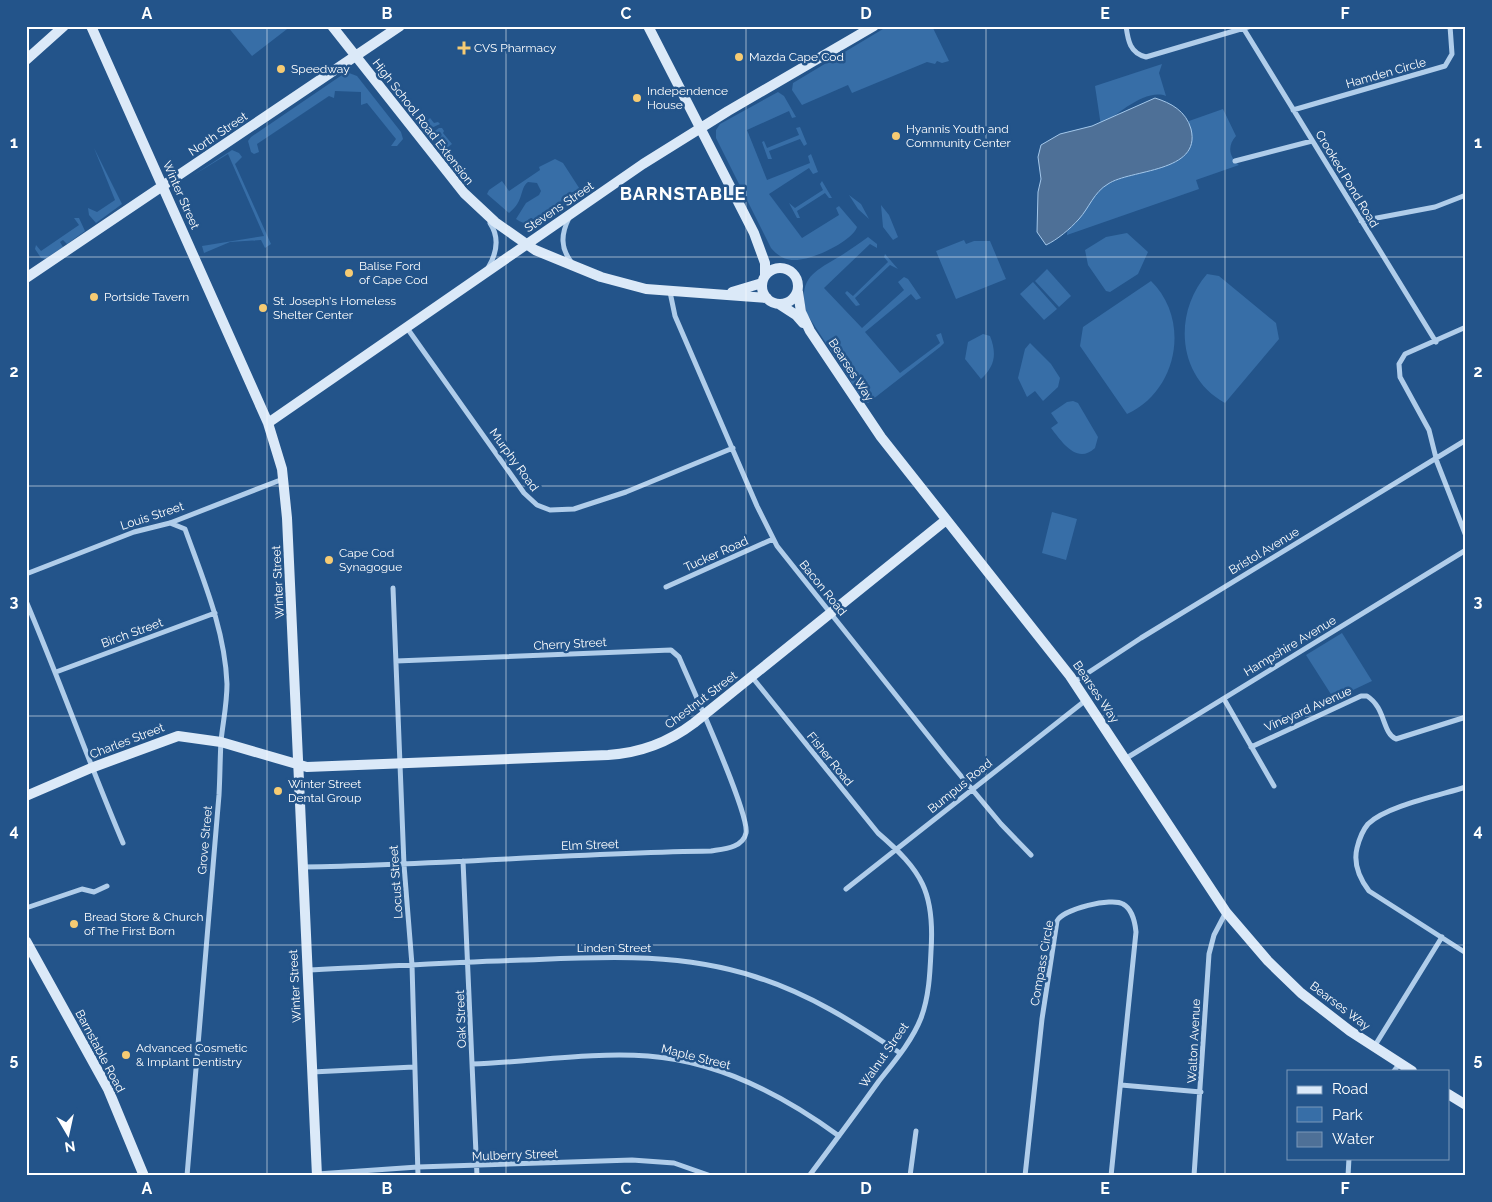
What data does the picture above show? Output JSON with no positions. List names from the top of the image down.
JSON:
{
  "streets": {
    "street": [
      "Hamden Circle",
      "High School Road Extension",
      "North Street",
      "Crooked Pond Road",
      "Winter Street",
      "Stevens Street",
      "Bearses Way",
      "Murphy Road",
      "Louis Street",
      "Bristol Avenue",
      "Tucker Road",
      "Bacon Road",
      "Birch Street",
      "Cherry Street",
      "Hampshire Avenue",
      "Chestnut Street",
      "Vineyard Avenue",
      "Charles Street",
      "Fisher Road",
      "Bumpus Road",
      "Grove Street",
      "Elm Street",
      "Locust Street",
      "Linden Street",
      "Compass Circle",
      "Oak Street",
      "Walton Avenue",
      "Barnstable Road",
      "Walnut Street",
      "Maple Street",
      "Mulberry Street"
    ]
  },
  "crossings": [
    ["Hamden Circle", "Crooked Pond Road"],
    ["High School Road Extension", "North Street"],
    ["High School Road Extension", "Stevens Street"],
    ["North Street", "Winter Street"],
    ["Winter Street", "Stevens Street"],
    ["Winter Street", "Louis Street"],
    ["Winter Street", "Chestnut Street"],
    ["Winter Street", "Charles Street"],
    ["Winter Street", "Elm Street"],
    ["Winter Street", "Linden Street"],
    ["Winter Street", "Mulberry Street"],
    ["Stevens Street", "Murphy Road"],
    ["Bearses Way", "Bristol Avenue"],
    ["Bearses Way", "Hampshire Avenue"],
    ["Bearses Way", "Chestnut Street"],
    ["Bearses Way", "Bumpus Road"],
    ["Bearses Way", "Walton Avenue"],
    ["Murphy Road", "Bacon Road"],
    ["Louis Street", "Grove Street"],
    ["Tucker Road", "Bacon Road"],
    ["Bacon Road", "Chestnut Street"],
    ["Bacon Road", "Bumpus Road"],
    ["Birch Street", "Grove Street"],
    ["Cherry Street", "Chestnut Street"],
    ["Cherry Street", "Elm Street"],
    ["Cherry Street", "Locust Street"],
    ["Chestnut Street", "Charles Street"],
    ["Chestnut Street", "Fisher Road"],
    ["Chestnut Street", "Elm Street"],
    ["Chestnut Street", "Locust Street"],
    ["Charles Street", "Grove Street"],
    ["Fisher Road", "Bumpus Road"],
    ["Fisher Road", "Walnut Street"],
    ["Bumpus Road", "Walnut Street"],
    ["Elm Street", "Locust Street"],
    ["Elm Street", "Oak Street"],
    ["Locust Street", "Linden Street"],
    ["Locust Street", "Mulberry Street"],
    ["Linden Street", "Oak Street"],
    ["Linden Street", "Walnut Street"],
    ["Oak Street", "Maple Street"],
    ["Oak Street", "Mulberry Street"],
    ["Walnut Street", "Maple Street"]
  ],
  "districts": ["BARNSTABLE"],
  "places": {
    "health": ["CVS Pharmacy"],
    "other": [
      "Mazda Cape Cod",
      "Speedway",
      "Independence House",
      "Hyannis Youth and Community Center",
      "Balise Ford of Cape Cod",
      "Portside Tavern",
      "St. Joseph's Homeless Shelter Center",
      "Cape Cod Synagogue",
      "Winter Street Dental Group",
      "Bread Store & Church of The First Born",
      "Advanced Cosmetic & Implant Dentistry"
    ]
  },
  "legend": ["Road", "Park", "Water"],
  "north": "bottom",
  "grid": {
    "columns": [
      "A",
      "B",
      "C",
      "D",
      "E",
      "F"
    ],
    "rows": [
      "1",
      "2",
      "3",
      "4",
      "5"
    ]
  }
}
